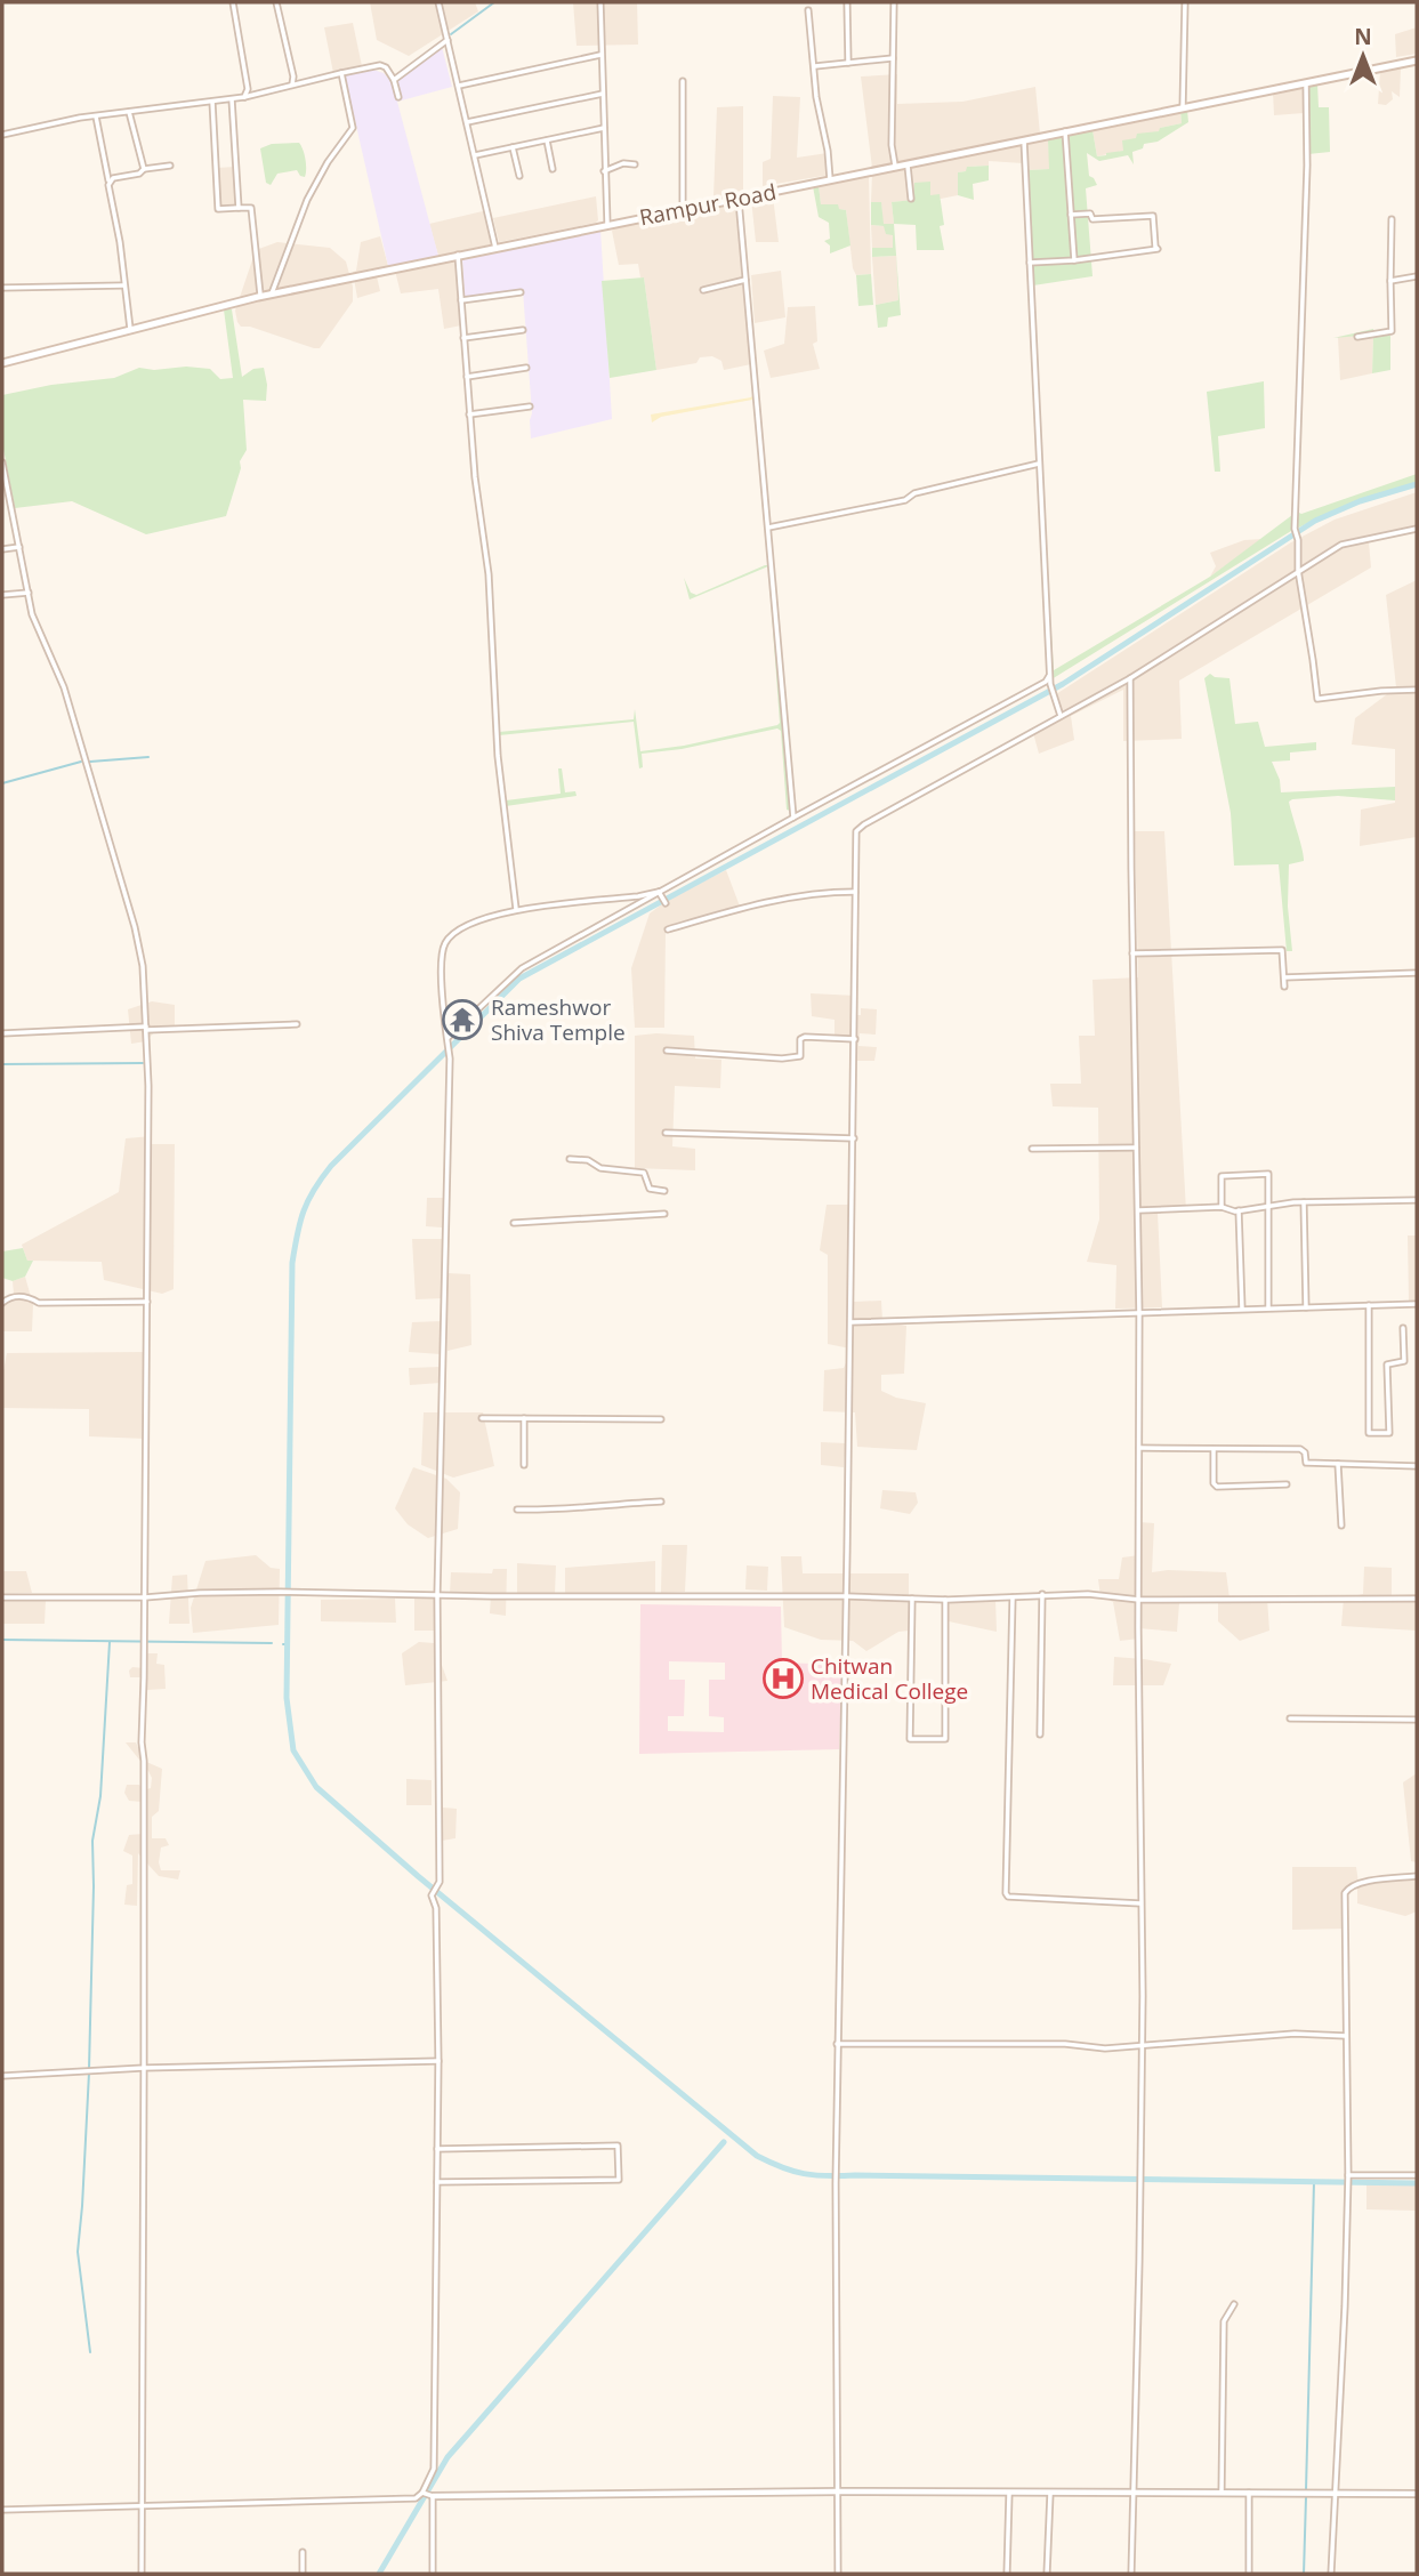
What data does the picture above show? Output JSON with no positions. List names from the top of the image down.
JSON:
{
  "streets": {
    "main road": ["Rampur Road"]
  },
  "places": {
    "temple": ["Rameshwor Shiva Temple"],
    "hospital": ["Chitwan Medical College"]
  },
  "north": "top"
}
